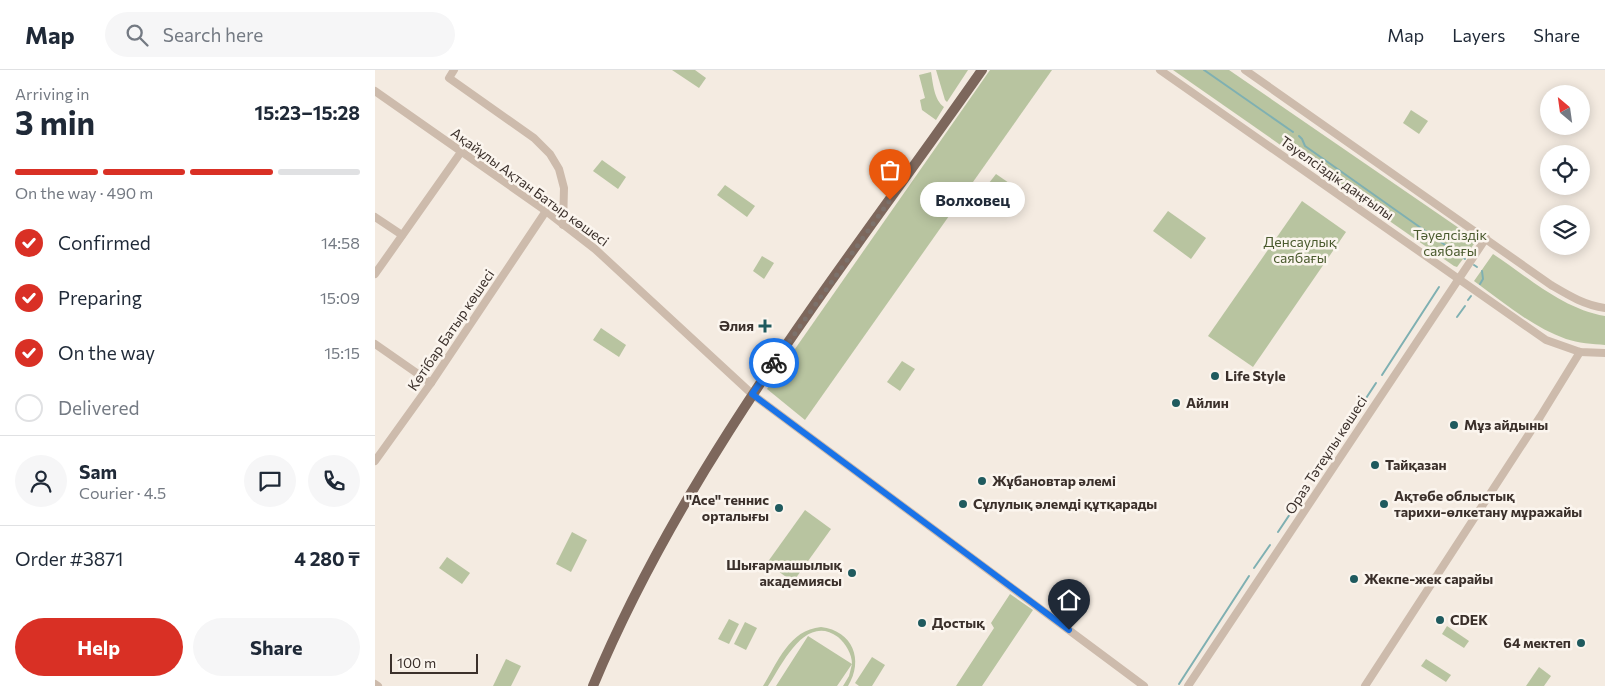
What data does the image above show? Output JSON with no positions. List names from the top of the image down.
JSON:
{
  "streets": {
    "street": [
      "Тәуелсіздік даңғылы",
      "Ақайұлы Ақтан Батыр көшесі",
      "Көтібар Батыр көшесі",
      "Ораз Тәтеұлы көшесі"
    ]
  },
  "crossings": [
    ["Тәуелсіздік даңғылы", "Ораз Тәтеұлы көшесі"],
    ["Ақайұлы Ақтан Батыр көшесі", "Көтібар Батыр көшесі"]
  ],
  "parks": ["Тәуелсіздік саябағы", "Денсаулық саябағы"],
  "places": {
    "other": [
      "Волховец",
      "Life Style",
      "Айлин",
      "Мұз айдыны",
      "Тайқазан",
      "Жұбановтар әлемі",
      "Сұлулық әлемді құтқарады",
      "Ақтөбе облыстық тарихи-өлкетану мұражайы",
      "\"Ace\" теннис орталығы",
      "Шығармашылық академиясы",
      "Жекпе-жек сарайы",
      "CDEK",
      "Достық",
      "64 мектеп"
    ],
    "health": ["Әлия"]
  },
  "scale_bar": "100 m",
  "north": "top left",
  "page": {
    "header": "Map",
    "search": "Search here",
    "nav": ["Map", "Layers", "Share"],
    "heading": ["3 min", "Arriving in", "15:23–15:28"],
    "panel": [
      "Sam",
      "Courier · 4.5",
      "Order #3871",
      "4 280 ₸"
    ],
    "bar": "On the way · 490 m",
    "bubble": "Волховец",
    "list": [
      ["Confirmed", "14:58"],
      ["Preparing", "15:09"],
      ["On the way", "15:15"],
      "Delivered"
    ],
    "buttons": ["Help", "Share"],
    "scale": "100 m"
  }
}
